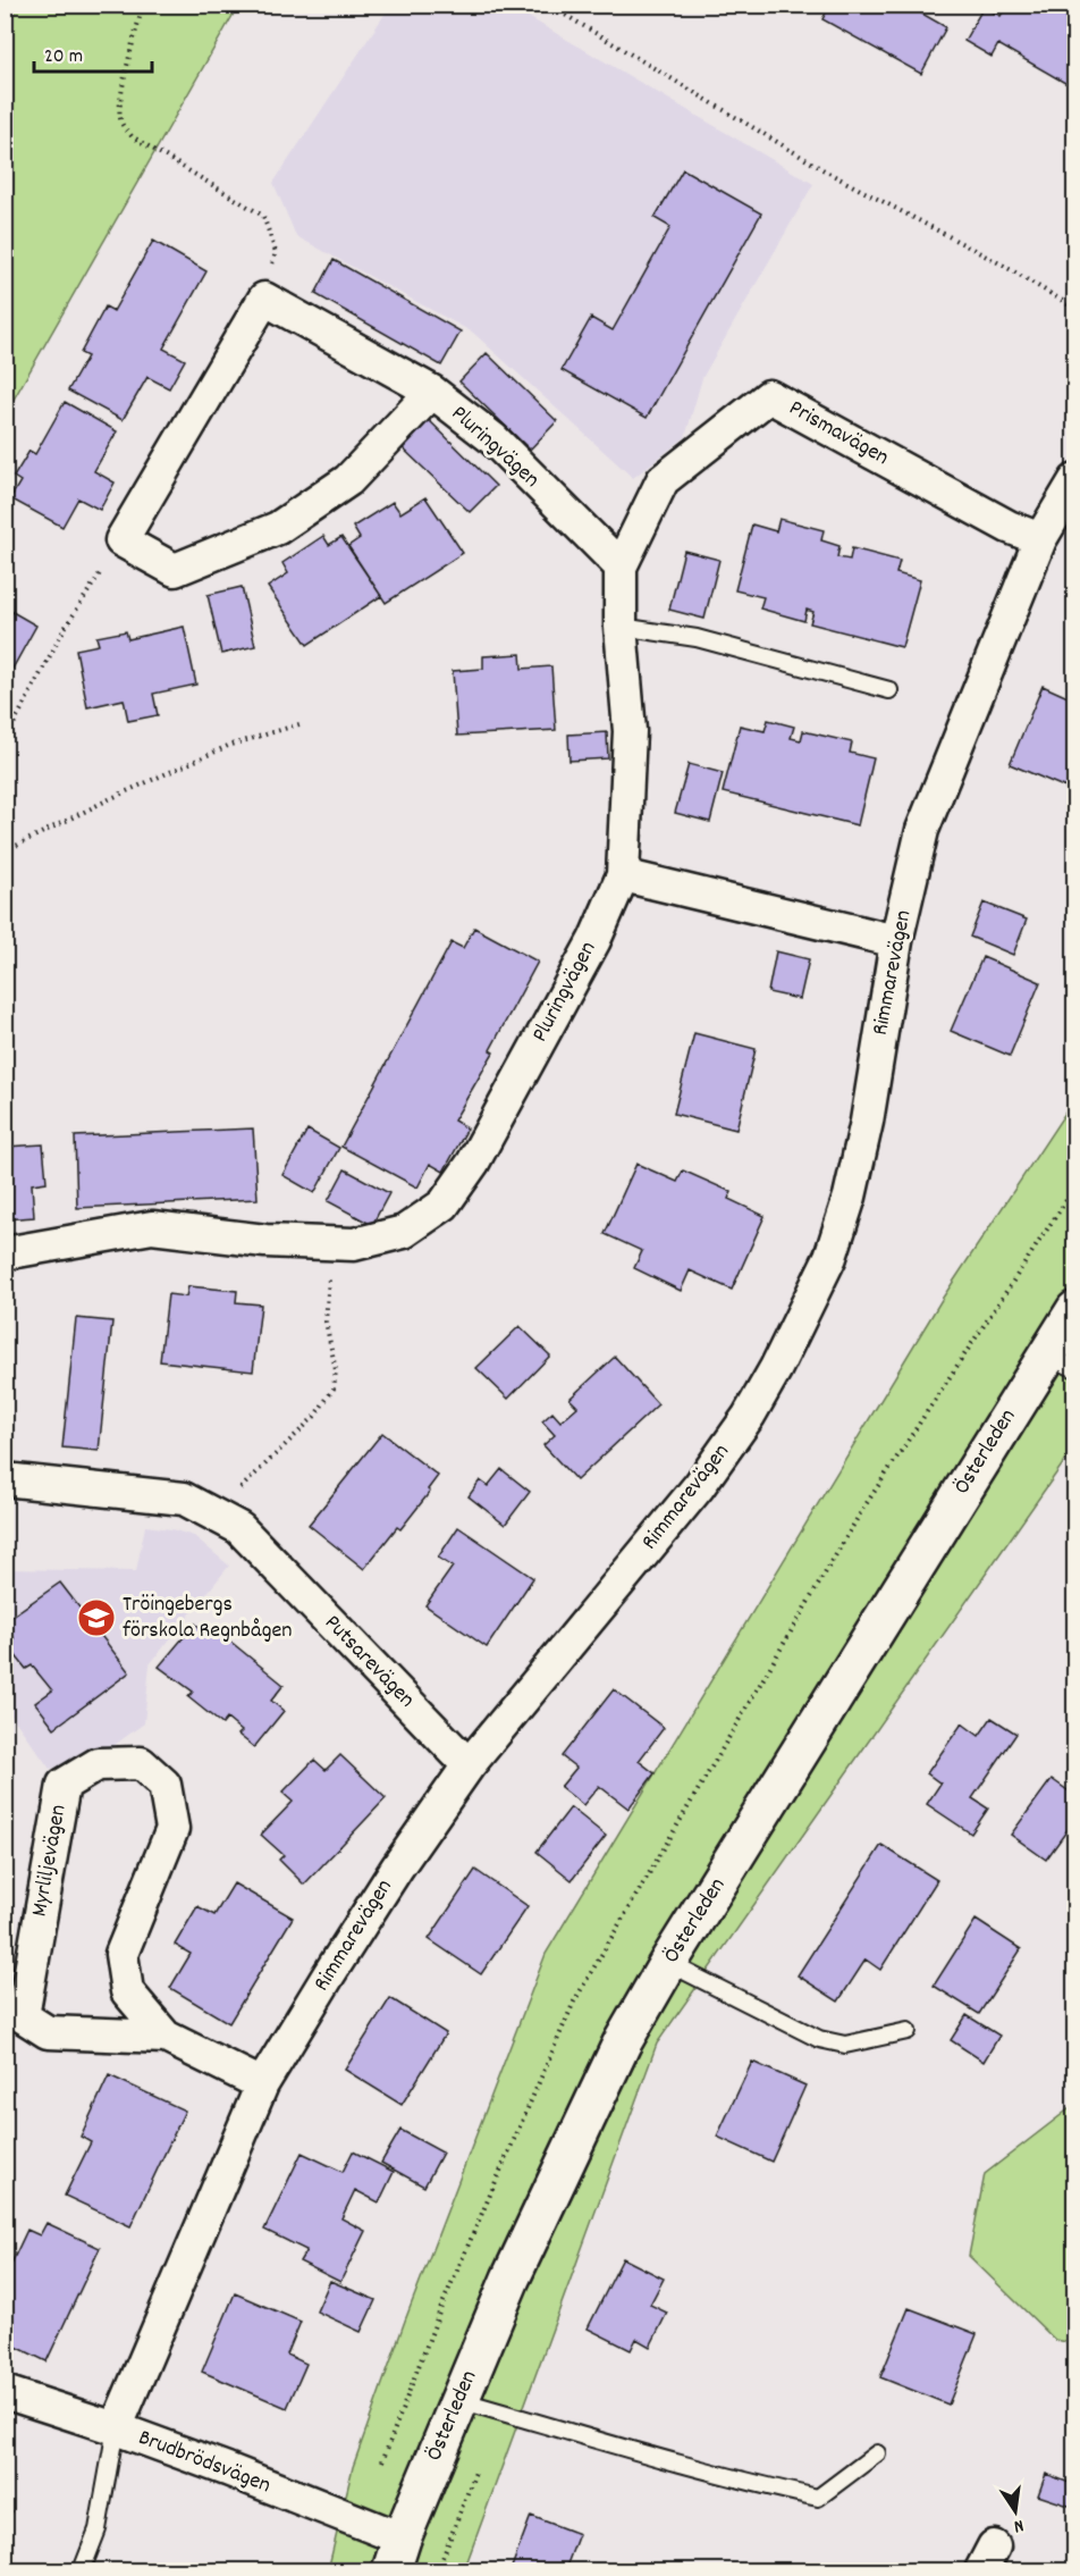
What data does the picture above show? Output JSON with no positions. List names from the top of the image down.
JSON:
{
  "streets": {
    "street": [
      "Prismavägen",
      "Pluringvägen",
      "Rimmarevägen",
      "Österleden",
      "Putsarevägen",
      "Myrliljevägen",
      "Brudbrödsvägen"
    ]
  },
  "crossings": [
    ["Prismavägen", "Pluringvägen"],
    ["Prismavägen", "Rimmarevägen"],
    ["Rimmarevägen", "Putsarevägen"],
    ["Rimmarevägen", "Myrliljevägen"],
    ["Rimmarevägen", "Brudbrödsvägen"],
    ["Österleden", "Brudbrödsvägen"]
  ],
  "places": {
    "school or university": ["Tröingebergs förskola Regnbågen"]
  },
  "scale_bar": "20 m",
  "north": "bottom"
}
